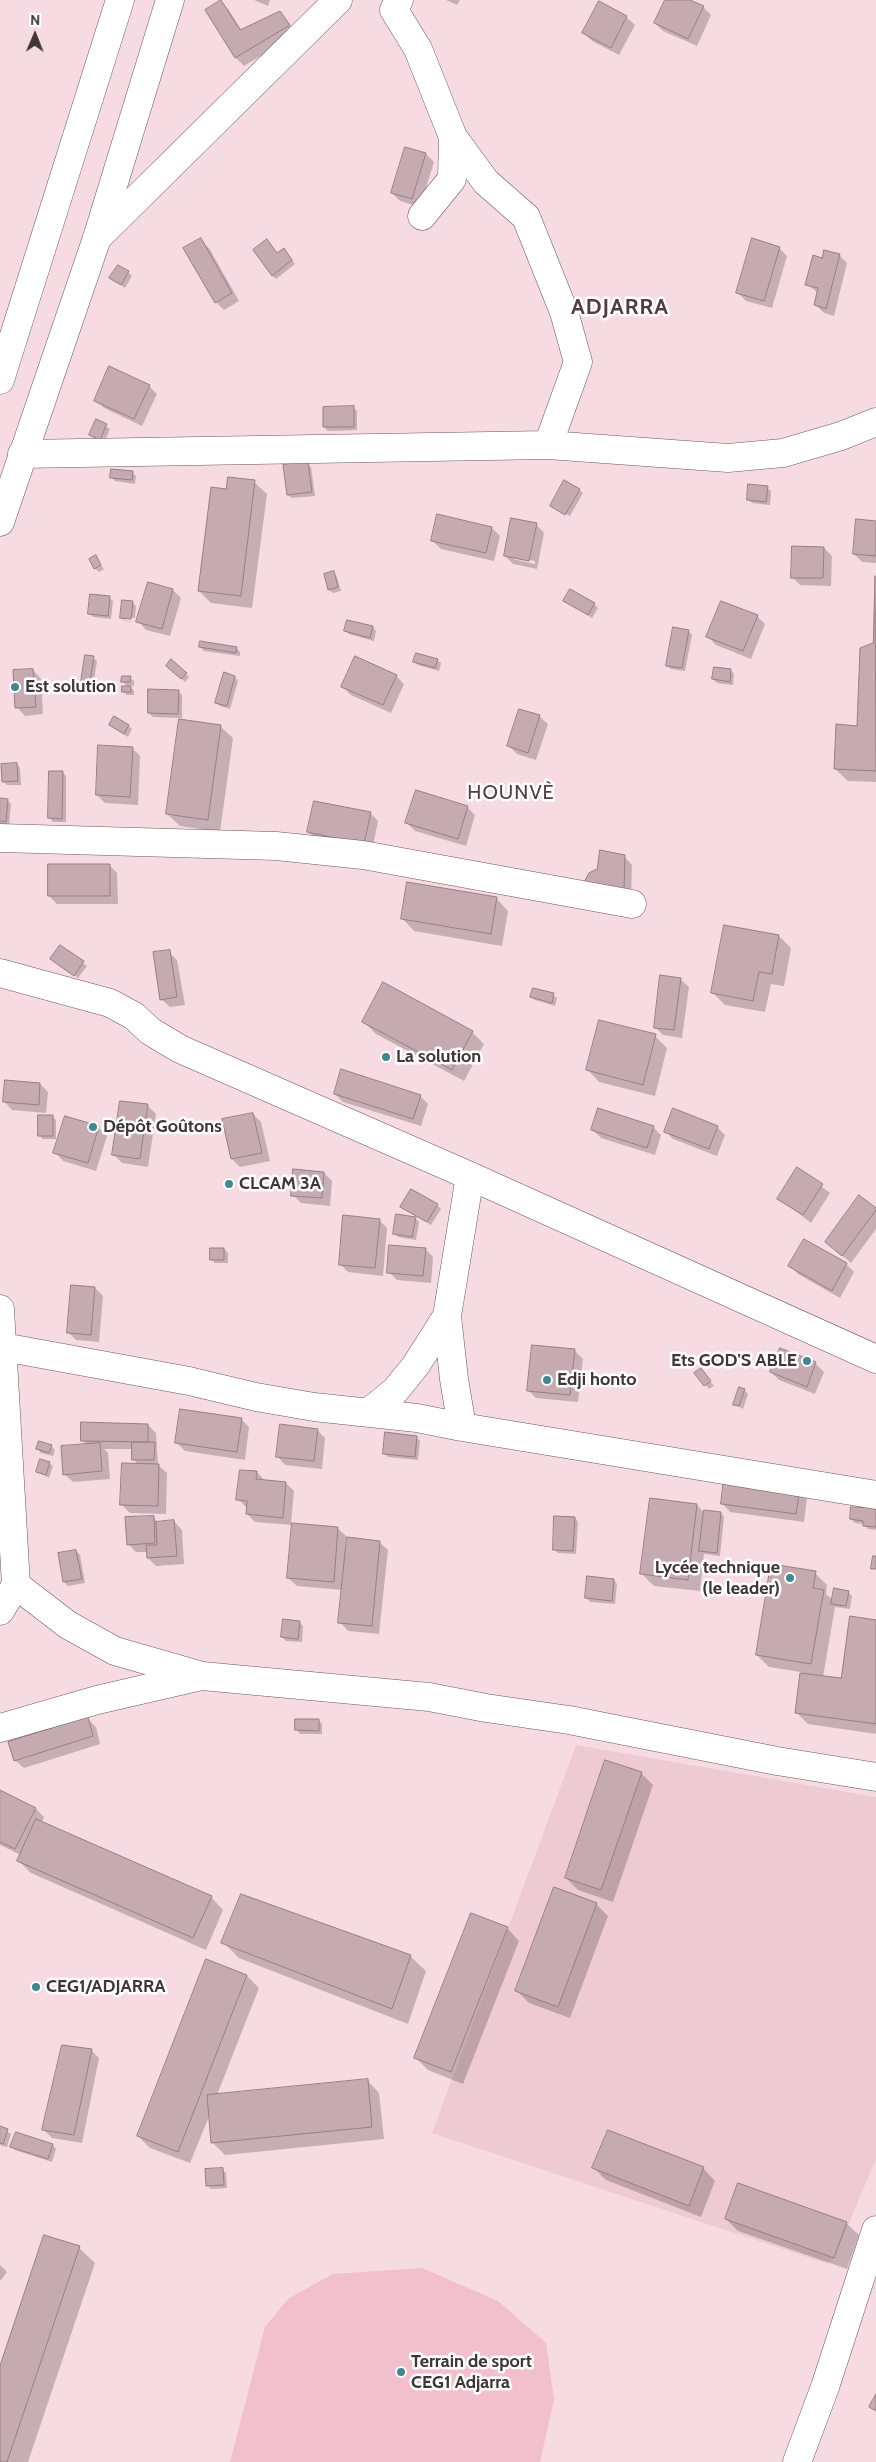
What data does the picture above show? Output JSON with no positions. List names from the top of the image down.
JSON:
{
  "districts": ["ADJARRA", "HOUNVÈ"],
  "places": [
    "Est solution",
    "La solution",
    "Dépôt Goûtons",
    "CLCAM 3A",
    "Ets GOD'S ABLE",
    "Edji honto",
    "Lycée technique (le leader)",
    "CEG1/ADJARRA",
    "Terrain de sport CEG1 Adjarra"
  ],
  "north": "top"
}
